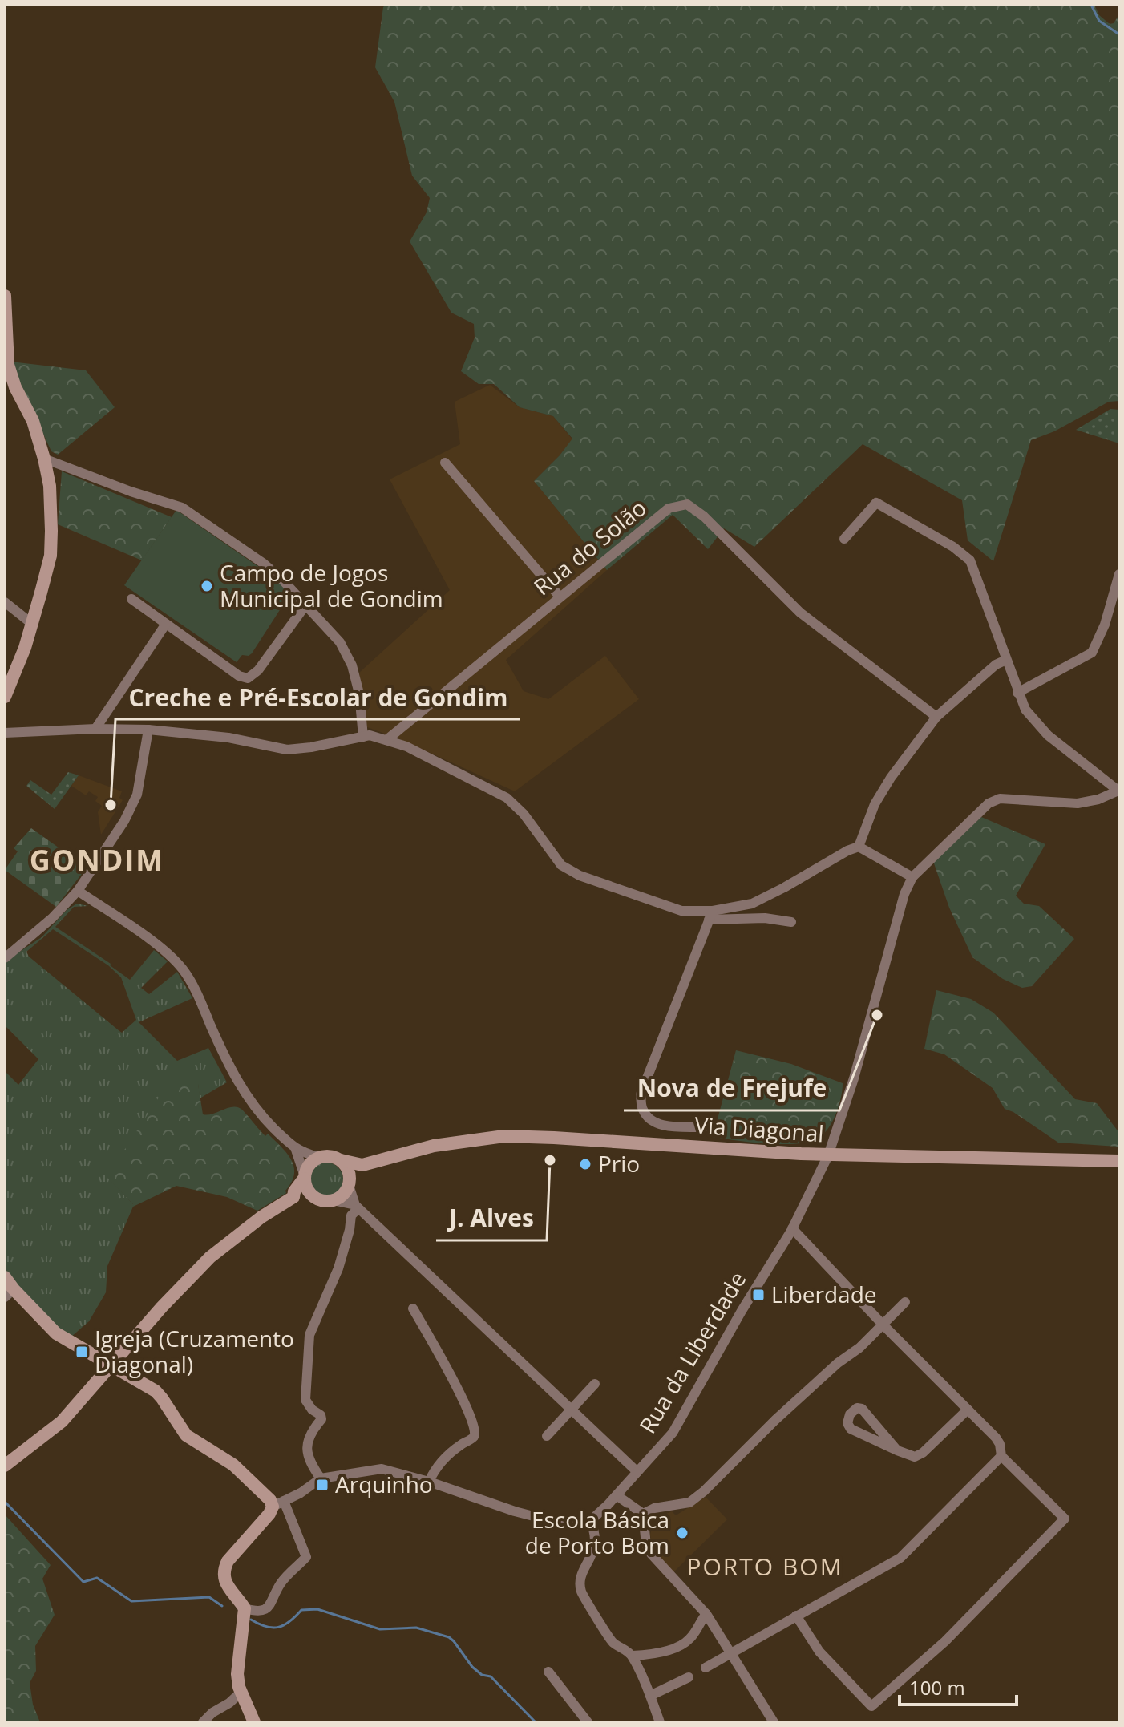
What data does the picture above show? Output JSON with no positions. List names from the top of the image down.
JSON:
{
  "streets": {
    "main road": ["Via Diagonal"],
    "street": ["Rua do Solão", "Rua da Liberdade"]
  },
  "crossings": [
    ["Via Diagonal", "Rua da Liberdade"]
  ],
  "districts": ["GONDIM", "PORTO BOM"],
  "places": {
    "other": [
      "Campo de Jogos Municipal de Gondim",
      "Creche e Pré-Escolar de Gondim",
      "Nova de Frejufe",
      "J. Alves",
      "Prio",
      "Escola Básica de Porto Bom"
    ],
    "transit": ["Liberdade", "Igreja (Cruzamento Diagonal)", "Arquinho"]
  },
  "scale_bar": "100 m"
}
